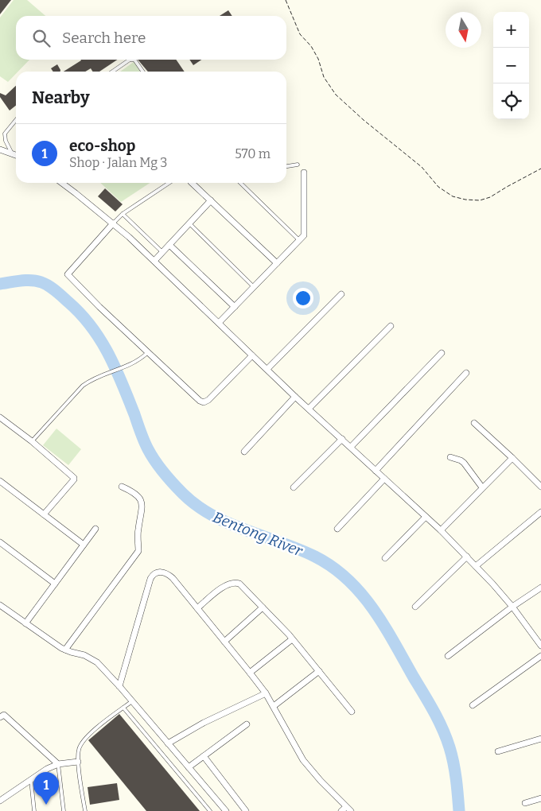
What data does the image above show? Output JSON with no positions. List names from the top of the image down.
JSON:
{
  "water": ["Bentong River"],
  "north": "bottom",
  "page": {
    "map_buttons": ["+", "−"],
    "search": "Search here",
    "heading": "Nearby",
    "list": [
      {
        "mark": "1",
        "name": "eco-shop",
        "note": "Shop · Jalan Mg 3",
        "value": "570 m"
      }
    ],
    "pins": "1"
  }
}
